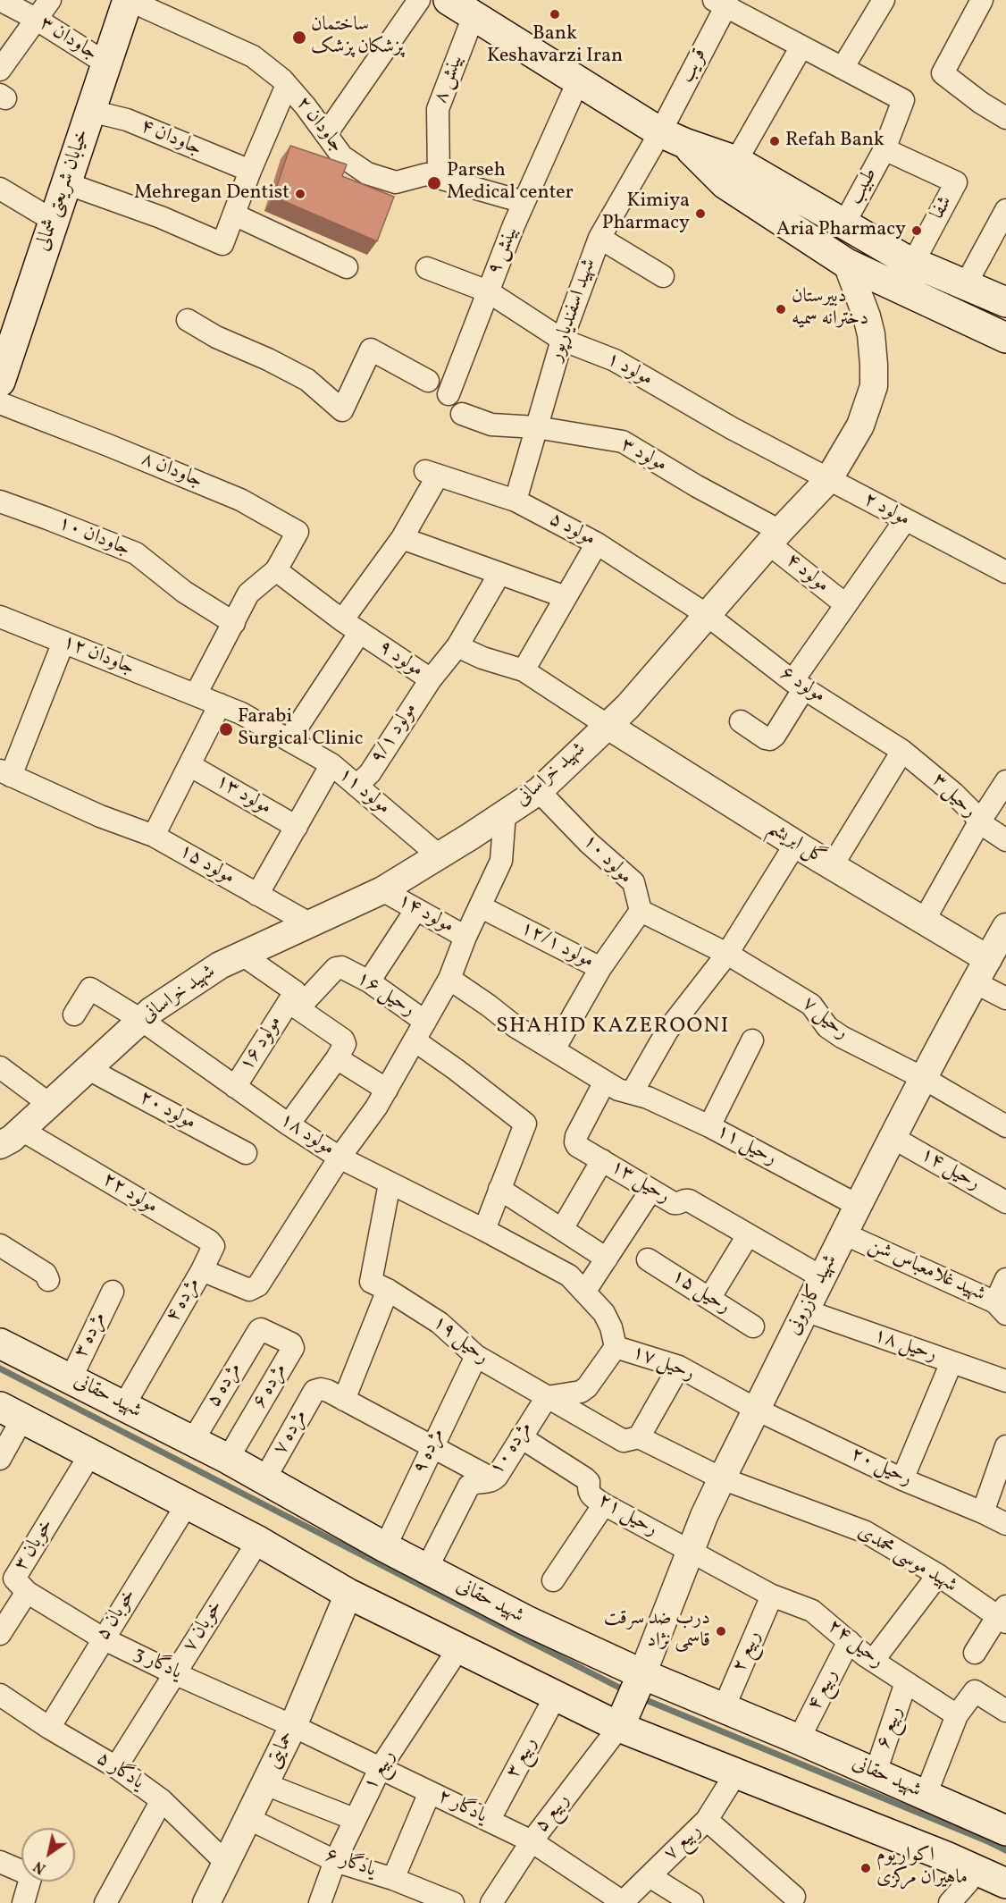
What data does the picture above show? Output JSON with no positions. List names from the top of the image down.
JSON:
{
  "streets": {
    "main road": ["خیابان شریعتی شمالی", "شهید حقانی"],
    "street": [
      "جاودان ۳",
      "قریب",
      "بینش ۸",
      "جاودان ۲",
      "جاودان ۴",
      "طبیب",
      "شفا",
      "بینش ۹",
      "شهید اسفندیارپور",
      "مولود ۱",
      "مولود ۳",
      "جاودان ۸",
      "مولود ۲",
      "مولود ۵",
      "جاودان ۱۰",
      "مولود ۴",
      "جاودان ۱۲",
      "مولود ۹",
      "مولود ۶",
      "مولود ۹/۱",
      "شهید خراسانی",
      "مولود ۱۱",
      "مولود ۱۳",
      "رحیل ۳",
      "گل ابریشم",
      "مولود ۱۰",
      "مولود ۱۵",
      "مولود ۱۴",
      "مولود ۱۲/۱",
      "رحیل ۱۶",
      "رحیل ۷",
      "مولود ۱۶",
      "مولود ۲۰",
      "مولود ۱۸",
      "رحیل ۱۱",
      "رحیل ۱۴",
      "رحیل ۱۳",
      "مولود ۲۲",
      "شهید غلامعباس شن",
      "رحیل ۱۵",
      "شهید کازرونی",
      "مژده ۴",
      "مژده ۳",
      "رحیل ۱۹",
      "رحیل ۱۸",
      "رحیل ۱۷",
      "مژده ۵",
      "مژده ۶",
      "مژده ۷",
      "مژده ۱۰",
      "مژده ۹",
      "رحیل ۲۰",
      "رحیل ۲۱",
      "خوبان ۳",
      "شهید موسی محمدی",
      "خوبان ۵",
      "خوبان ۷",
      "رحیل ۲۴",
      "ربیع ۲",
      "یادگار 3",
      "ربیع ۴",
      "ربیع ۶",
      "حمایتی",
      "ربیع ۳",
      "ربیع ۱",
      "یادگار ۵",
      "یادگار ۲",
      "ربیع ۵",
      "ربیع ۷",
      "یادگار ۶"
    ]
  },
  "crossings": [
    ["جاودان ۳", "خیابان شریعتی شمالی"],
    ["قریب", "شهید اسفندیارپور"],
    ["بینش ۸", "جاودان ۲"],
    ["جاودان ۲", "خیابان شریعتی شمالی"],
    ["جاودان ۲", "بینش ۹"],
    ["جاودان ۴", "خیابان شریعتی شمالی"],
    ["طبیب", "شفا"],
    ["بینش ۹", "مولود ۱"],
    ["شهید اسفندیارپور", "مولود ۱"],
    ["شهید اسفندیارپور", "مولود ۳"],
    ["شهید اسفندیارپور", "مولود ۵"],
    ["مولود ۱", "مولود ۲"],
    ["مولود ۱", "شهید خراسانی"],
    ["مولود ۳", "مولود ۴"],
    ["مولود ۳", "شهید خراسانی"],
    ["جاودان ۸", "مولود ۹"],
    ["مولود ۲", "شهید خراسانی"],
    ["مولود ۵", "مولود ۶"],
    ["مولود ۵", "شهید خراسانی"],
    ["مولود ۴", "شهید خراسانی"],
    ["جاودان ۱۲", "مولود ۱۱"],
    ["مولود ۹", "مولود ۹/۱"],
    ["مولود ۶", "شهید خراسانی"],
    ["مولود ۶", "رحیل ۳"],
    ["مولود ۹/۱", "مولود ۱۱"],
    ["شهید خراسانی", "مولود ۱۱"],
    ["شهید خراسانی", "گل ابریشم"],
    ["شهید خراسانی", "مولود ۱۰"],
    ["شهید خراسانی", "مولود ۱۵"],
    ["شهید خراسانی", "مولود ۱۴"],
    ["شهید خراسانی", "مولود ۱۶"],
    ["شهید خراسانی", "مولود ۲۰"],
    ["شهید خراسانی", "مولود ۱۸"],
    ["شهید خراسانی", "مولود ۲۲"],
    ["گل ابریشم", "شهید کازرونی"],
    ["مولود ۱۰", "مولود ۱۲/۱"],
    ["مولود ۱۰", "رحیل ۷"],
    ["مولود ۱۴", "رحیل ۱۶"],
    ["مولود ۱۴", "مژده ۴"],
    ["رحیل ۱۶", "مولود ۱۶"],
    ["رحیل ۷", "شهید کازرونی"],
    ["مولود ۱۶", "مولود ۱۸"],
    ["مولود ۱۸", "مژده ۴"],
    ["مولود ۱۸", "رحیل ۱۹"],
    ["مولود ۱۸", "رحیل ۱۷"],
    ["رحیل ۱۱", "شهید کازرونی"],
    ["رحیل ۱۴", "شهید کازرونی"],
    ["رحیل ۱۳", "شهید کازرونی"],
    ["مولود ۲۲", "مژده ۴"],
    ["شهید غلامعباس شن", "شهید کازرونی"],
    ["شهید کازرونی", "رحیل ۱۹"],
    ["شهید کازرونی", "رحیل ۱۸"],
    ["شهید کازرونی", "رحیل ۱۷"],
    ["شهید کازرونی", "شهید حقانی"],
    ["شهید کازرونی", "رحیل ۲۰"],
    ["شهید کازرونی", "رحیل ۲۱"],
    ["شهید کازرونی", "شهید موسی محمدی"],
    ["شهید کازرونی", "رحیل ۲۴"],
    ["مژده ۴", "شهید حقانی"],
    ["مژده ۳", "شهید حقانی"],
    ["رحیل ۱۹", "مژده ۱۰"],
    ["رحیل ۱۹", "مژده ۹"],
    ["رحیل ۱۹", "شهید موسی محمدی"],
    ["رحیل ۱۷", "رحیل ۲۰"],
    ["مژده ۵", "مژده ۶"],
    ["مژده ۵", "شهید حقانی"],
    ["مژده ۶", "شهید حقانی"],
    ["شهید حقانی", "مژده ۷"],
    ["شهید حقانی", "مژده ۱۰"],
    ["شهید حقانی", "مژده ۹"],
    ["شهید حقانی", "ربیع ۲"],
    ["شهید حقانی", "ربیع ۴"],
    ["شهید حقانی", "ربیع ۶"],
    ["مژده ۱۰", "رحیل ۲۱"],
    ["رحیل ۲۱", "رحیل ۲۴"],
    ["خوبان ۳", "یادگار 3"],
    ["خوبان ۵", "یادگار 3"],
    ["خوبان ۵", "یادگار ۵"],
    ["خوبان ۷", "یادگار 3"],
    ["خوبان ۷", "یادگار ۵"],
    ["رحیل ۲۴", "ربیع ۲"],
    ["رحیل ۲۴", "ربیع ۴"],
    ["رحیل ۲۴", "ربیع ۶"],
    ["یادگار 3", "حمایتی"],
    ["یادگار 3", "یادگار ۲"],
    ["حمایتی", "یادگار ۵"],
    ["حمایتی", "یادگار ۲"],
    ["حمایتی", "یادگار ۶"],
    ["ربیع ۳", "یادگار ۲"],
    ["ربیع ۱", "یادگار ۲"],
    ["ربیع ۱", "یادگار ۶"],
    ["یادگار ۲", "ربیع ۵"],
    ["یادگار ۲", "ربیع ۷"]
  ],
  "districts": ["SHAHID KAZEROONI"],
  "places": [
    "Bank Keshavarzi Iran",
    "ساختمان پزشکان پزشک",
    "Refah Bank",
    "Parseh Medical center",
    "Mehregan Dentist",
    "Kimiya Pharmacy",
    "Aria Pharmacy",
    "دبیرستان دخترانه سمیه",
    "Farabi Surgical Clinic",
    "درب ضد سرقت قاسمی نژاد",
    "اکواریوم ماهیران مرکزی"
  ],
  "north": "bottom left"
}
